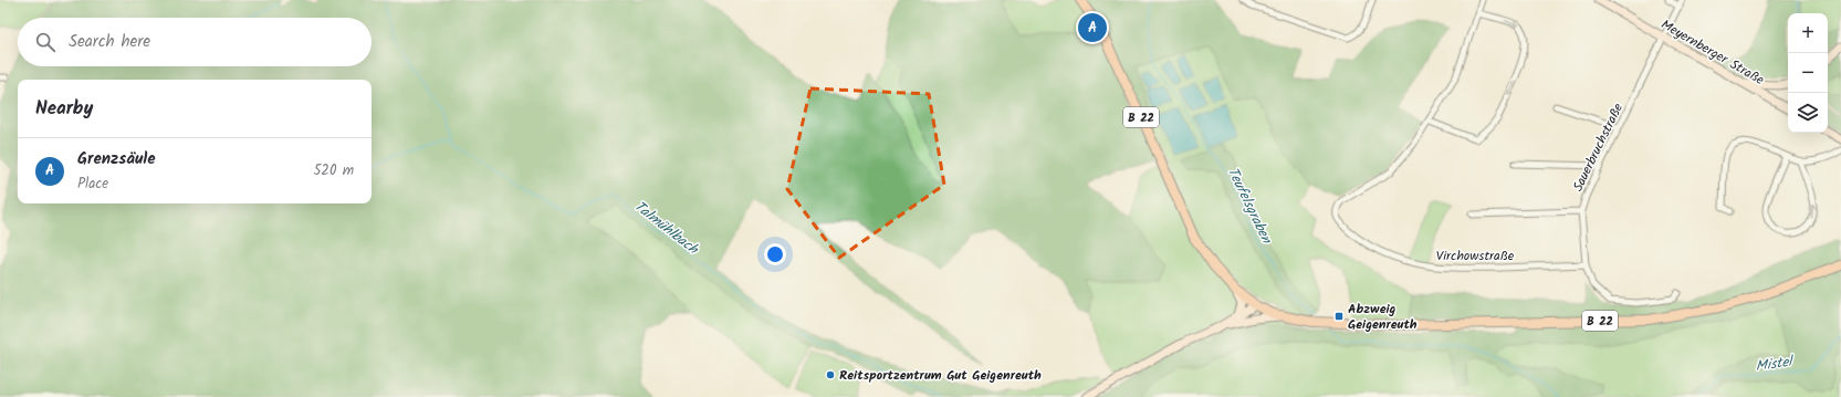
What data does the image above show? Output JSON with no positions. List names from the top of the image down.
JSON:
{
  "streets": {
    "main road": ["B 22"],
    "street": ["Meyernberger Straße", "Sauerbruchstraße", "Virchowstraße"]
  },
  "crossings": [
    ["Meyernberger Straße", "Sauerbruchstraße"],
    ["Sauerbruchstraße", "Virchowstraße"]
  ],
  "water": ["Teufelsgraben", "Talmühlbach", "Mistel"],
  "places": {
    "transit": ["Abzweig Geigenreuth"],
    "other": ["Reitsportzentrum Gut Geigenreuth"]
  },
  "page": {
    "pins": "A",
    "map_buttons": ["+", "−"],
    "search": "Search here",
    "heading": "Nearby",
    "list": [
      {
        "mark": "A",
        "name": "Grenzsäule",
        "note": "Place",
        "value": "520 m"
      }
    ]
  }
}
